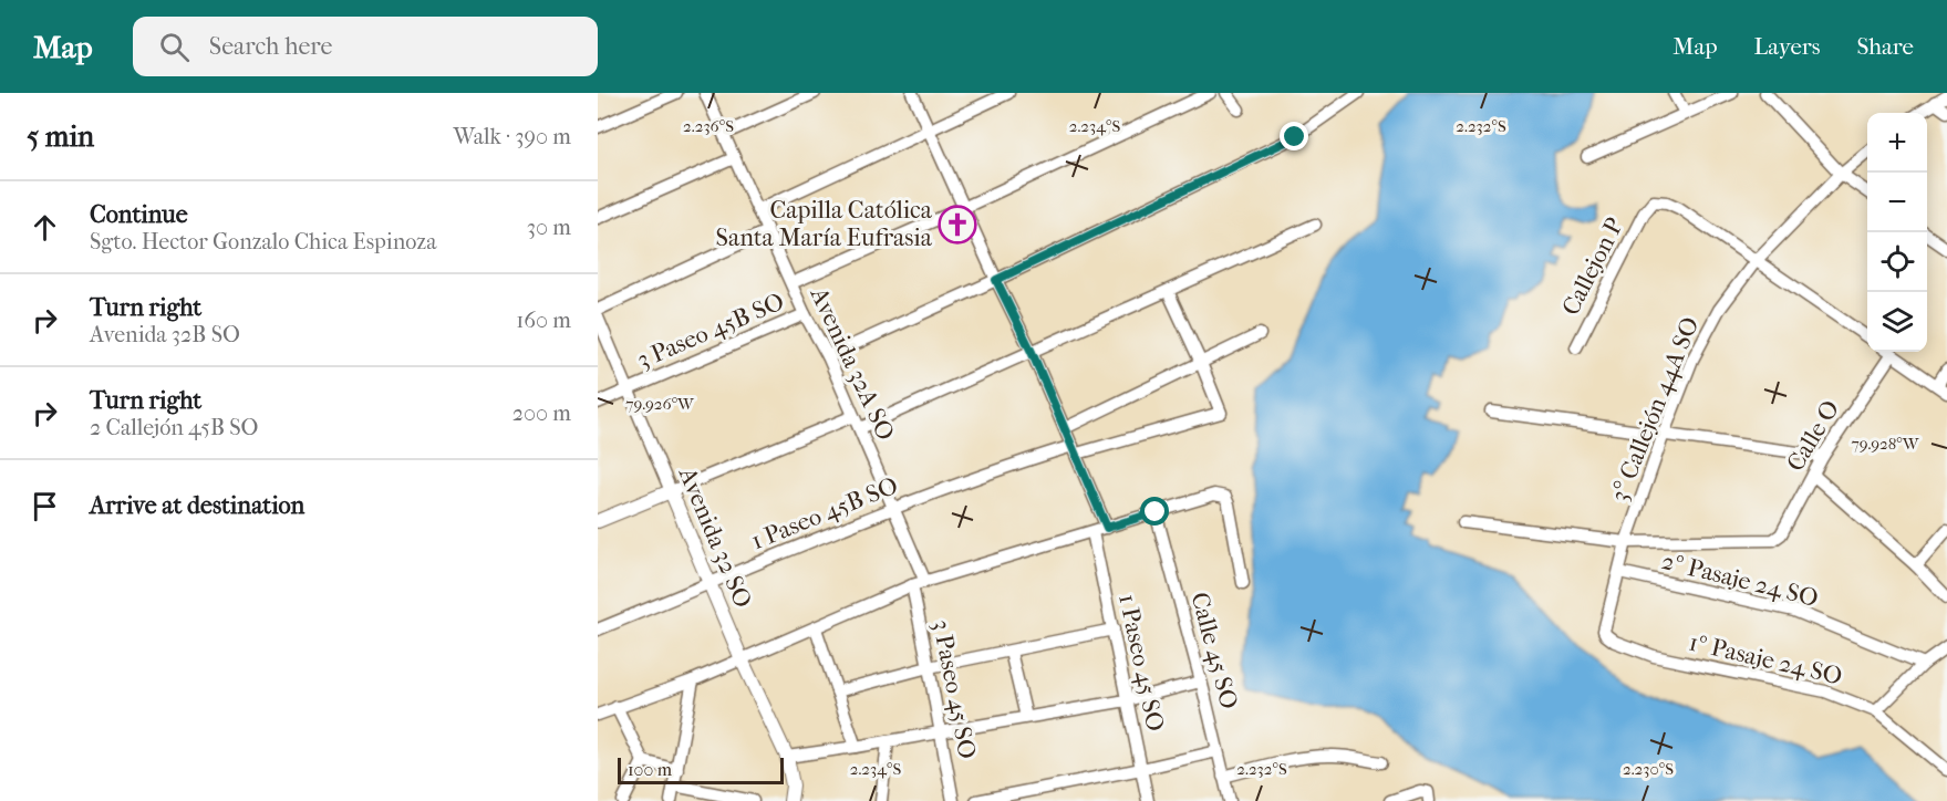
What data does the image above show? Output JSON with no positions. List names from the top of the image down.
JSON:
{
  "streets": {
    "street": [
      "Callejon P",
      "3 Paseo 45B SO",
      "Avenida 32A SO",
      "3° Callejón 44A SO",
      "Calle O",
      "1 Paseo 45B SO",
      "Avenida 32 SO",
      "2º Pasaje 24 SO",
      "Calle 45 SO",
      "1º Pasaje 24 SO",
      "1 Paseo 45 SO",
      "3 Paseo 45 SO"
    ]
  },
  "crossings": [
    ["Callejon P", "3° Callejón 44A SO"],
    ["3 Paseo 45B SO", "Avenida 32A SO"],
    ["3 Paseo 45B SO", "Avenida 32 SO"],
    ["Avenida 32A SO", "1 Paseo 45B SO"],
    ["3° Callejón 44A SO", "2º Pasaje 24 SO"],
    ["3° Callejón 44A SO", "1º Pasaje 24 SO"],
    ["Calle O", "2º Pasaje 24 SO"],
    ["1 Paseo 45B SO", "Avenida 32 SO"]
  ],
  "places": {
    "church": ["Capilla Católica Santa María Eufrasia"]
  },
  "scale_bar": "100 m",
  "page": {
    "header": "Map",
    "search": "Search here",
    "nav": ["Map", "Layers", "Share"],
    "heading": ["5 min", "Walk · 390 m"],
    "map_buttons": ["+", "−"],
    "list": [
      ["Continue", "Sgto. Hector Gonzalo Chica Espinoza", "30 m"],
      ["Turn right", "Avenida 32B SO", "160 m"],
      ["Turn right", "2 Callejón 45B SO", "200 m"],
      "Arrive at destination"
    ],
    "scale": "100 m"
  },
  "coordinates": [
    "2.236°S",
    "2.234°S",
    "2.232°S",
    "79.926°W",
    "79.928°W",
    "2.230°S"
  ]
}
